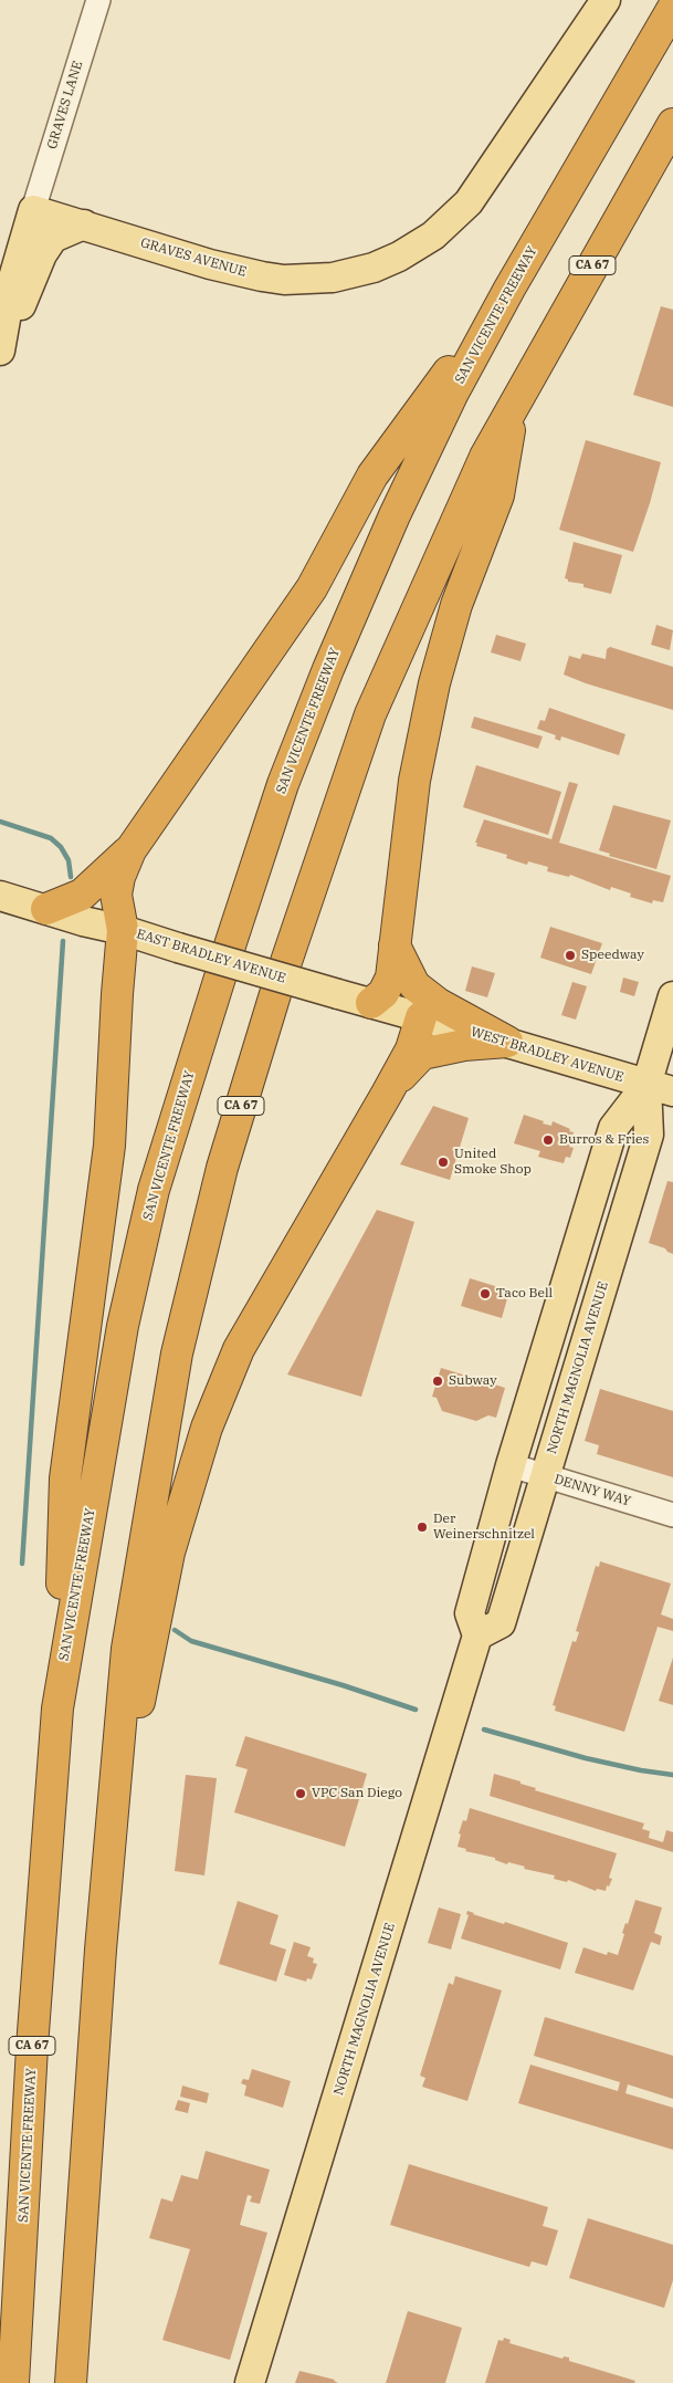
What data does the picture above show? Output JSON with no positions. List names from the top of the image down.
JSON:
{
  "streets": {
    "highway": ["CA 67", "SAN VICENTE FREEWAY"],
    "main road": [
      "GRAVES AVENUE",
      "EAST BRADLEY AVENUE",
      "WEST BRADLEY AVENUE",
      "NORTH MAGNOLIA AVENUE"
    ],
    "street": ["GRAVES LANE", "DENNY WAY"]
  },
  "crossings": [
    ["GRAVES LANE", "GRAVES AVENUE"],
    ["EAST BRADLEY AVENUE", "WEST BRADLEY AVENUE"],
    ["WEST BRADLEY AVENUE", "NORTH MAGNOLIA AVENUE"],
    ["NORTH MAGNOLIA AVENUE", "DENNY WAY"]
  ],
  "places": [
    "Speedway",
    "Burros & Fries",
    "United Smoke Shop",
    "Taco Bell",
    "Subway",
    "Der Weinerschnitzel",
    "VPC San Diego"
  ]
}
